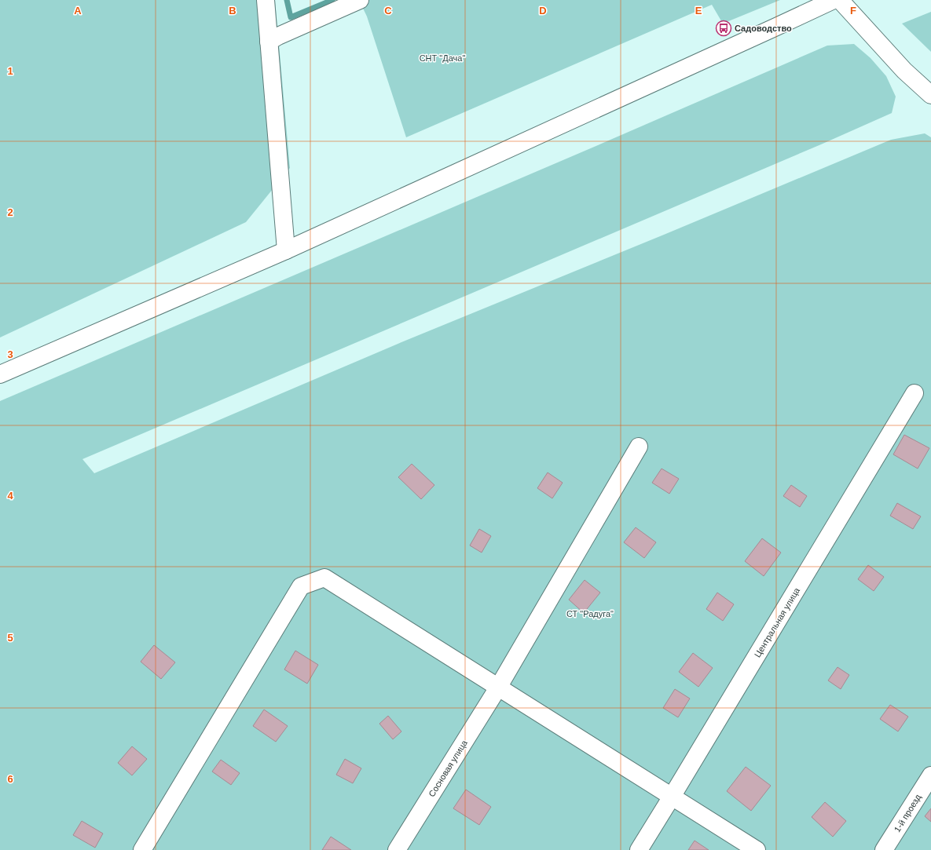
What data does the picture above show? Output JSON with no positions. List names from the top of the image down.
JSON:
{
  "streets": {
    "street": ["Центральная улица", "Сосновая улица", "1-й проезд"]
  },
  "parks": ["СНТ \"Дача\"", "СТ \"Радуга\""],
  "places": {
    "bus stop": ["Садоводство"]
  },
  "grid": {
    "columns": [
      "A",
      "B",
      "C",
      "D",
      "E",
      "F"
    ],
    "rows": [
      "1",
      "2",
      "3",
      "4",
      "5",
      "6"
    ]
  }
}
